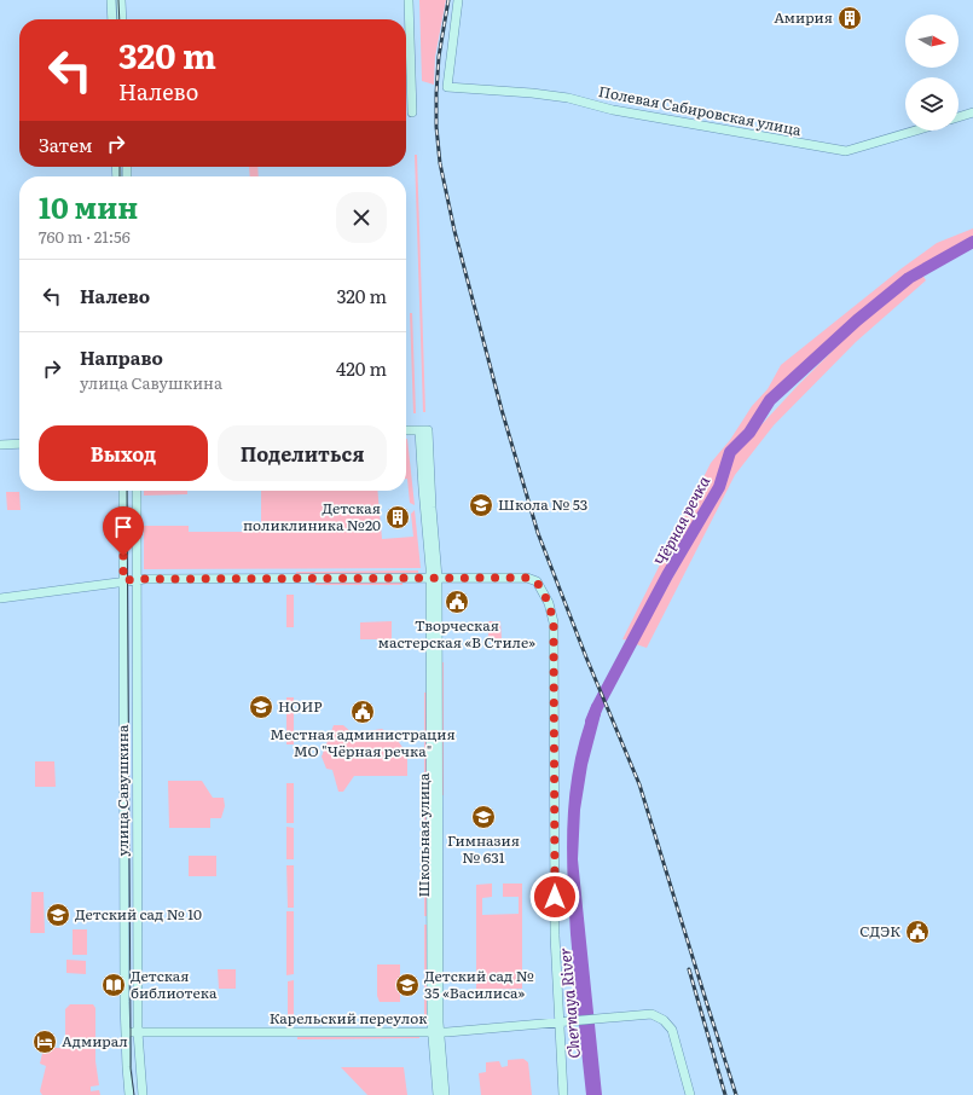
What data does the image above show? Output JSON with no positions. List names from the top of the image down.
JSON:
{
  "streets": {
    "street": [
      "Полевая Сабировская улица",
      "улица Савушкина",
      "Школьная улица",
      "Карельский переулок"
    ]
  },
  "crossings": [
    ["улица Савушкина", "Карельский переулок"],
    ["Школьная улица", "Карельский переулок"]
  ],
  "water": ["Чёрная речка", "Chernaya River"],
  "places": {
    "building": ["Амирия", "Детская поликлиника №20"],
    "school or university": [
      "Школа № 53",
      "НОИР",
      "Гимназия № 631",
      "Детский сад № 10",
      "Детский сад № 35 «Василиса»"
    ],
    "public building": ["Творческая мастерская «В Стиле»", "Местная администрация МО \"Чёрная речка\"", "СДЭК"],
    "library": ["Детская библиотека"],
    "hotel": ["Адмирал"]
  },
  "north": "right",
  "page": {
    "turn": ["320 m", "Налево"],
    "then": "Затем",
    "heading": ["10 мин", "760 m · 21:56"],
    "list": [
      {
        "name": "Налево",
        "value": "320 m"
      },
      {
        "name": "Направо",
        "note": "улица Савушкина",
        "value": "420 m"
      }
    ],
    "buttons": ["Выход", "Поделиться"]
  }
}
